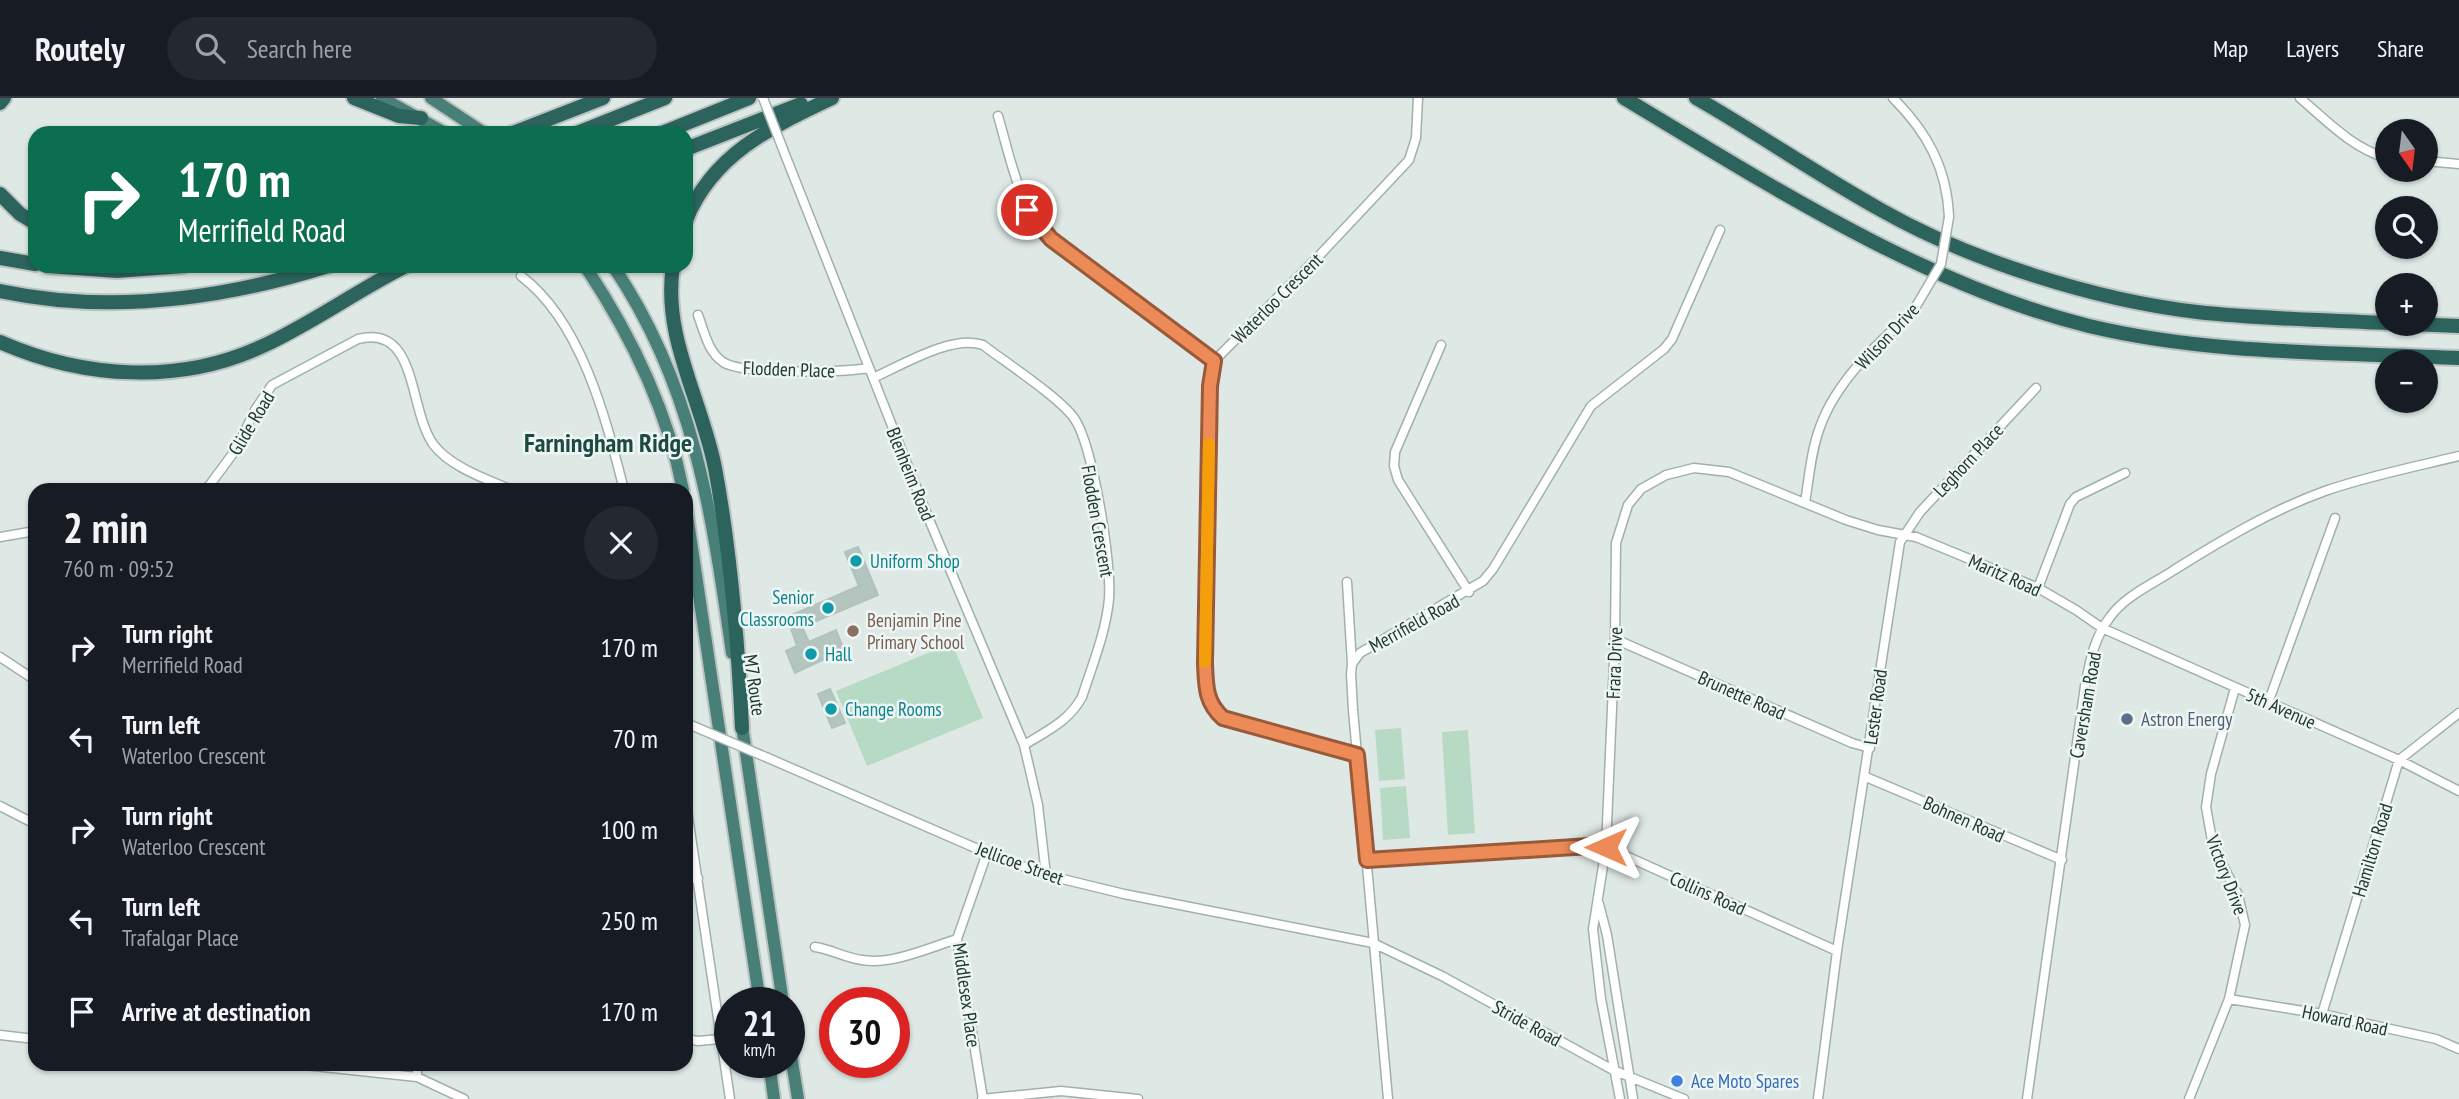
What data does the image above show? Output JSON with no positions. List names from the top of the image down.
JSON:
{
  "streets": {
    "highway": ["M7 Route"],
    "street": [
      "Waterloo Crescent",
      "Wilson Drive",
      "Flodden Place",
      "Glide Road",
      "Leghorn Place",
      "Blenheim Road",
      "Flodden Crescent",
      "Maritz Road",
      "Merrifield Road",
      "Frara Drive",
      "Brunette Road",
      "Caversham Road",
      "Lester Road",
      "5th Avenue",
      "Bohnen Road",
      "Hamilton Road",
      "Jellicoe Street",
      "Victory Drive",
      "Collins Road",
      "Middlesex Place",
      "Howard Road",
      "Stride Road"
    ]
  },
  "crossings": [
    ["Wilson Drive", "Frara Drive"],
    ["Flodden Place", "Blenheim Road"],
    ["Leghorn Place", "Maritz Road"],
    ["Leghorn Place", "Lester Road"],
    ["Blenheim Road", "Flodden Crescent"],
    ["Blenheim Road", "Jellicoe Street"],
    ["Maritz Road", "Caversham Road"],
    ["Maritz Road", "Lester Road"],
    ["Maritz Road", "5th Avenue"],
    ["Merrifield Road", "Jellicoe Street"],
    ["Merrifield Road", "Collins Road"],
    ["Merrifield Road", "Stride Road"],
    ["Frara Drive", "Brunette Road"],
    ["Frara Drive", "Collins Road"],
    ["Frara Drive", "Stride Road"],
    ["Brunette Road", "Lester Road"],
    ["Caversham Road", "5th Avenue"],
    ["Caversham Road", "Bohnen Road"],
    ["Lester Road", "Bohnen Road"],
    ["Lester Road", "Collins Road"],
    ["5th Avenue", "Hamilton Road"],
    ["5th Avenue", "Victory Drive"],
    ["Hamilton Road", "Howard Road"],
    ["Jellicoe Street", "Middlesex Place"],
    ["Jellicoe Street", "Stride Road"],
    ["Victory Drive", "Howard Road"]
  ],
  "districts": ["Farningham Ridge"],
  "places": [
    "Uniform Shop",
    "Senior Classrooms",
    "Benjamin Pine Primary School",
    "Hall",
    "Change Rooms",
    "Astron Energy",
    "Ace Moto Spares"
  ],
  "north": "bottom",
  "page": {
    "header": "Routely",
    "search": "Search here",
    "nav": ["Map", "Layers", "Share"],
    "map_buttons": ["+", "−"],
    "turn": ["170 m", "Merrifield Road"],
    "heading": ["2 min", "760 m · 09:52"],
    "list": [
      {
        "name": "Turn right",
        "note": "Merrifield Road",
        "value": "170 m"
      },
      {
        "name": "Turn left",
        "note": "Waterloo Crescent",
        "value": "70 m"
      },
      {
        "name": "Turn right",
        "note": "Waterloo Crescent",
        "value": "100 m"
      },
      {
        "name": "Turn left",
        "note": "Trafalgar Place",
        "value": "250 m"
      },
      {
        "name": "Arrive at destination",
        "value": "170 m"
      }
    ],
    "speed": "21 km/h",
    "limit": "30"
  }
}
